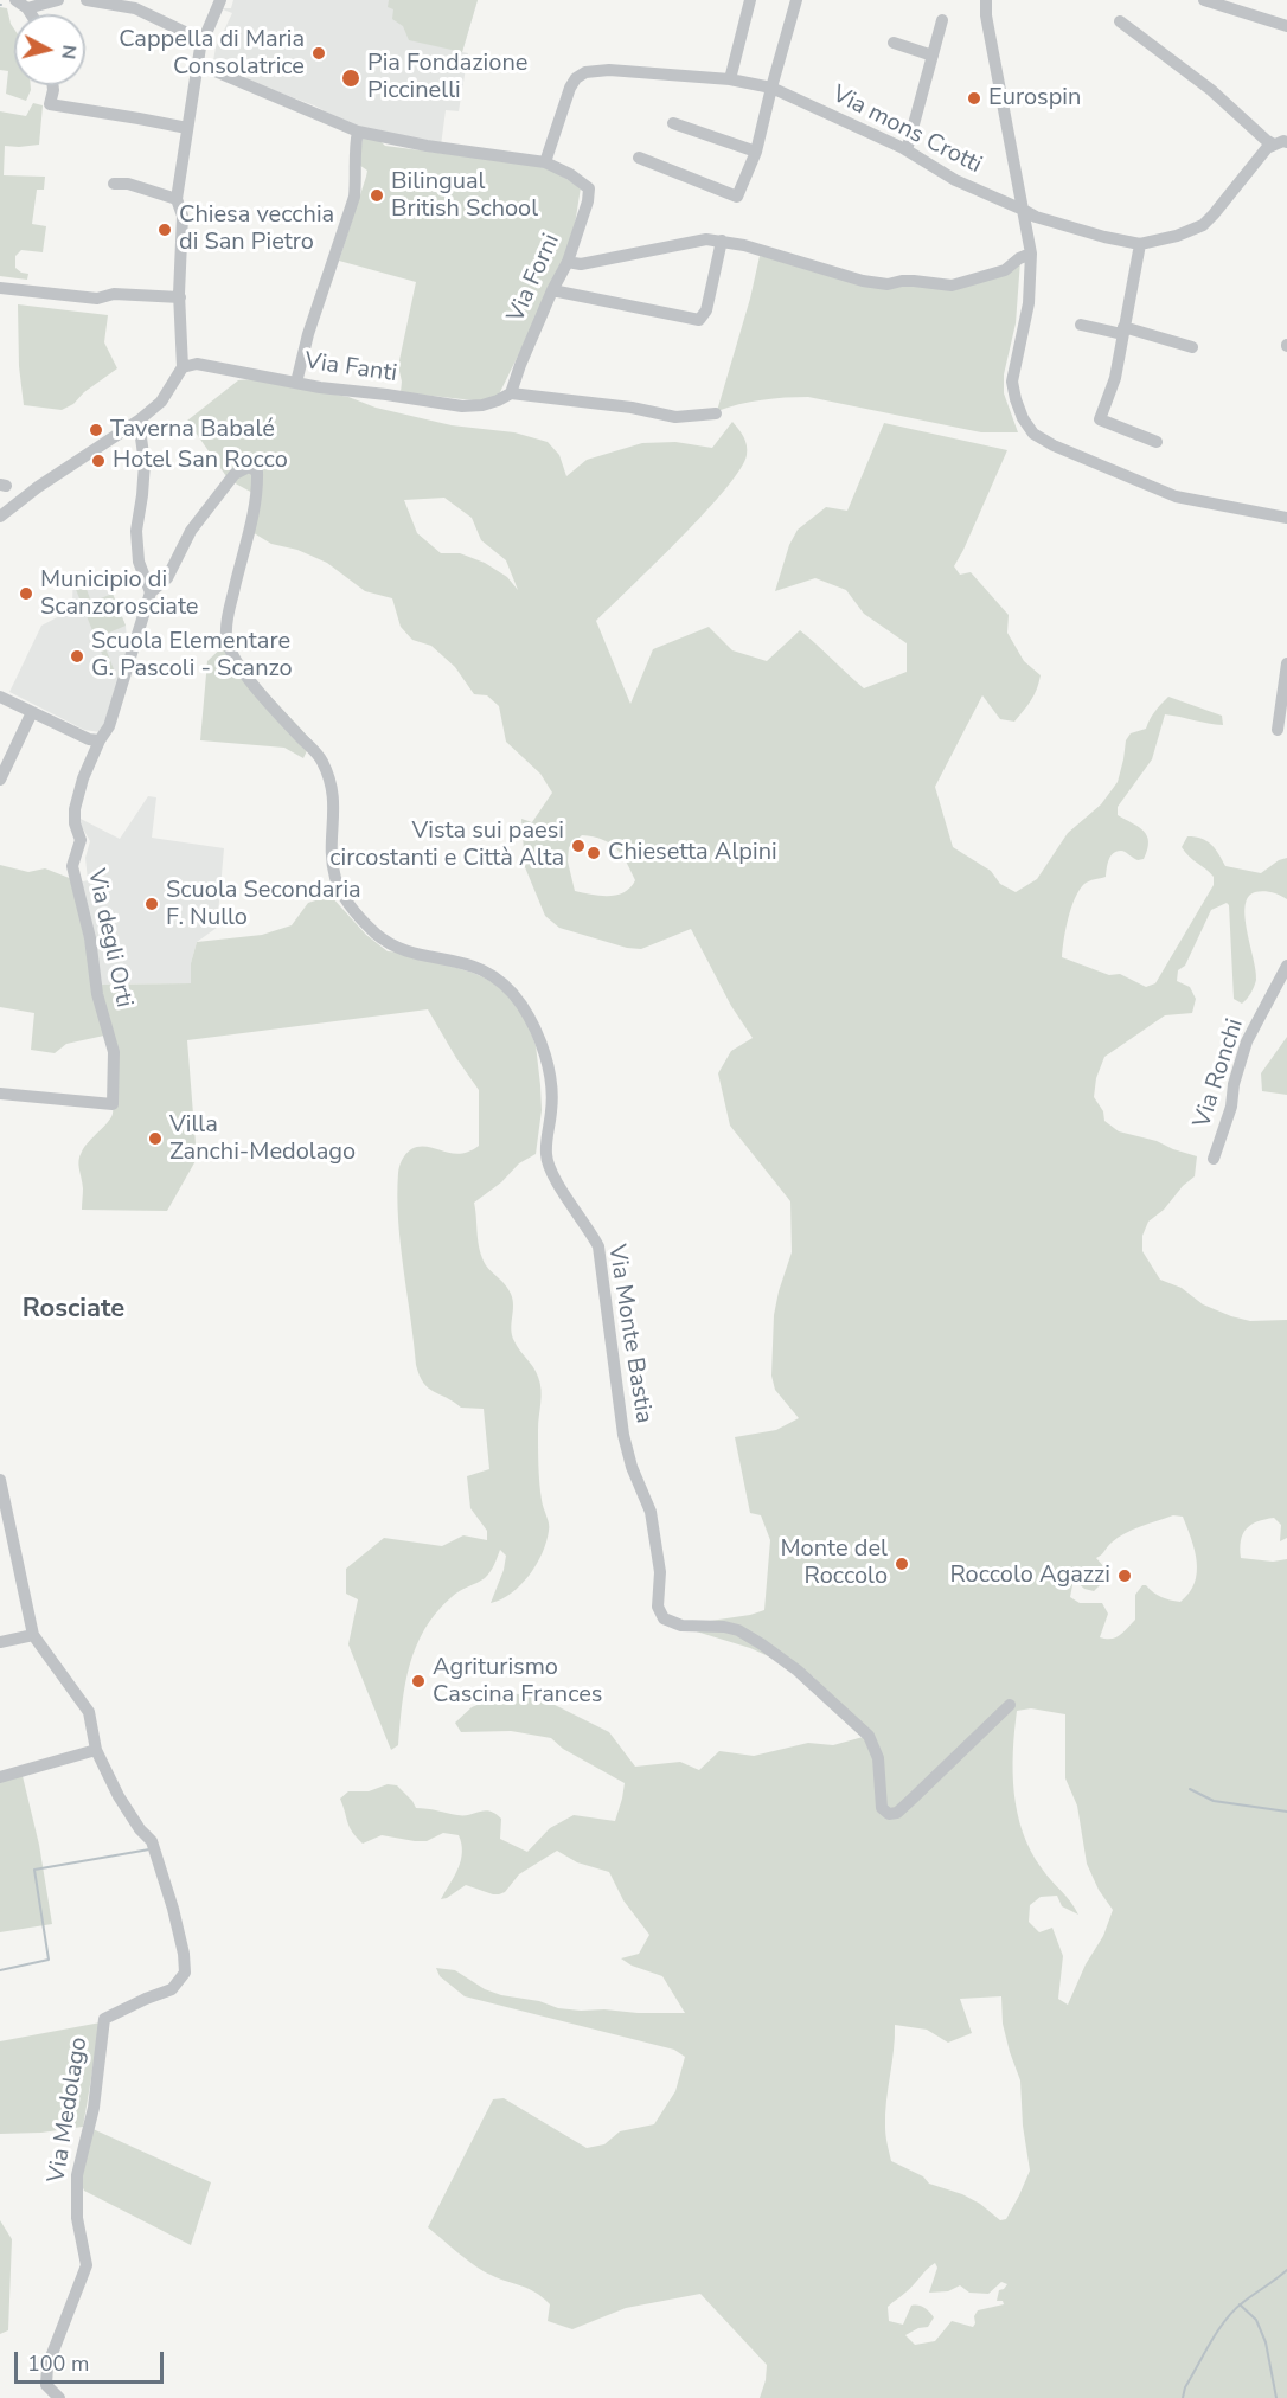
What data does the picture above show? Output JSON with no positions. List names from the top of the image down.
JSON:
{
  "streets": {
    "street": [
      "Via mons Crotti",
      "Via Forni",
      "Via Fanti",
      "Via degli Orti",
      "Via Ronchi",
      "Via Monte Bastia",
      "Via Medolago"
    ]
  },
  "crossings": [
    ["Via mons Crotti", "Via Forni"],
    ["Via Forni", "Via Fanti"],
    ["Via degli Orti", "Via Monte Bastia"]
  ],
  "districts": ["Rosciate"],
  "places": [
    "Cappella di Maria Consolatrice",
    "Pia Fondazione Piccinelli",
    "Eurospin",
    "Bilingual British School",
    "Chiesa vecchia di San Pietro",
    "Taverna Babalé",
    "Hotel San Rocco",
    "Municipio di Scanzorosciate",
    "Scuola Elementare G. Pascoli - Scanzo",
    "Vista sui paesi circostanti e Città Alta",
    "Chiesetta Alpini",
    "Scuola Secondaria F. Nullo",
    "Villa Zanchi-Medolago",
    "Monte del Roccolo",
    "Roccolo Agazzi",
    "Agriturismo Cascina Frances"
  ],
  "scale_bar": "100 m",
  "north": "right"
}
